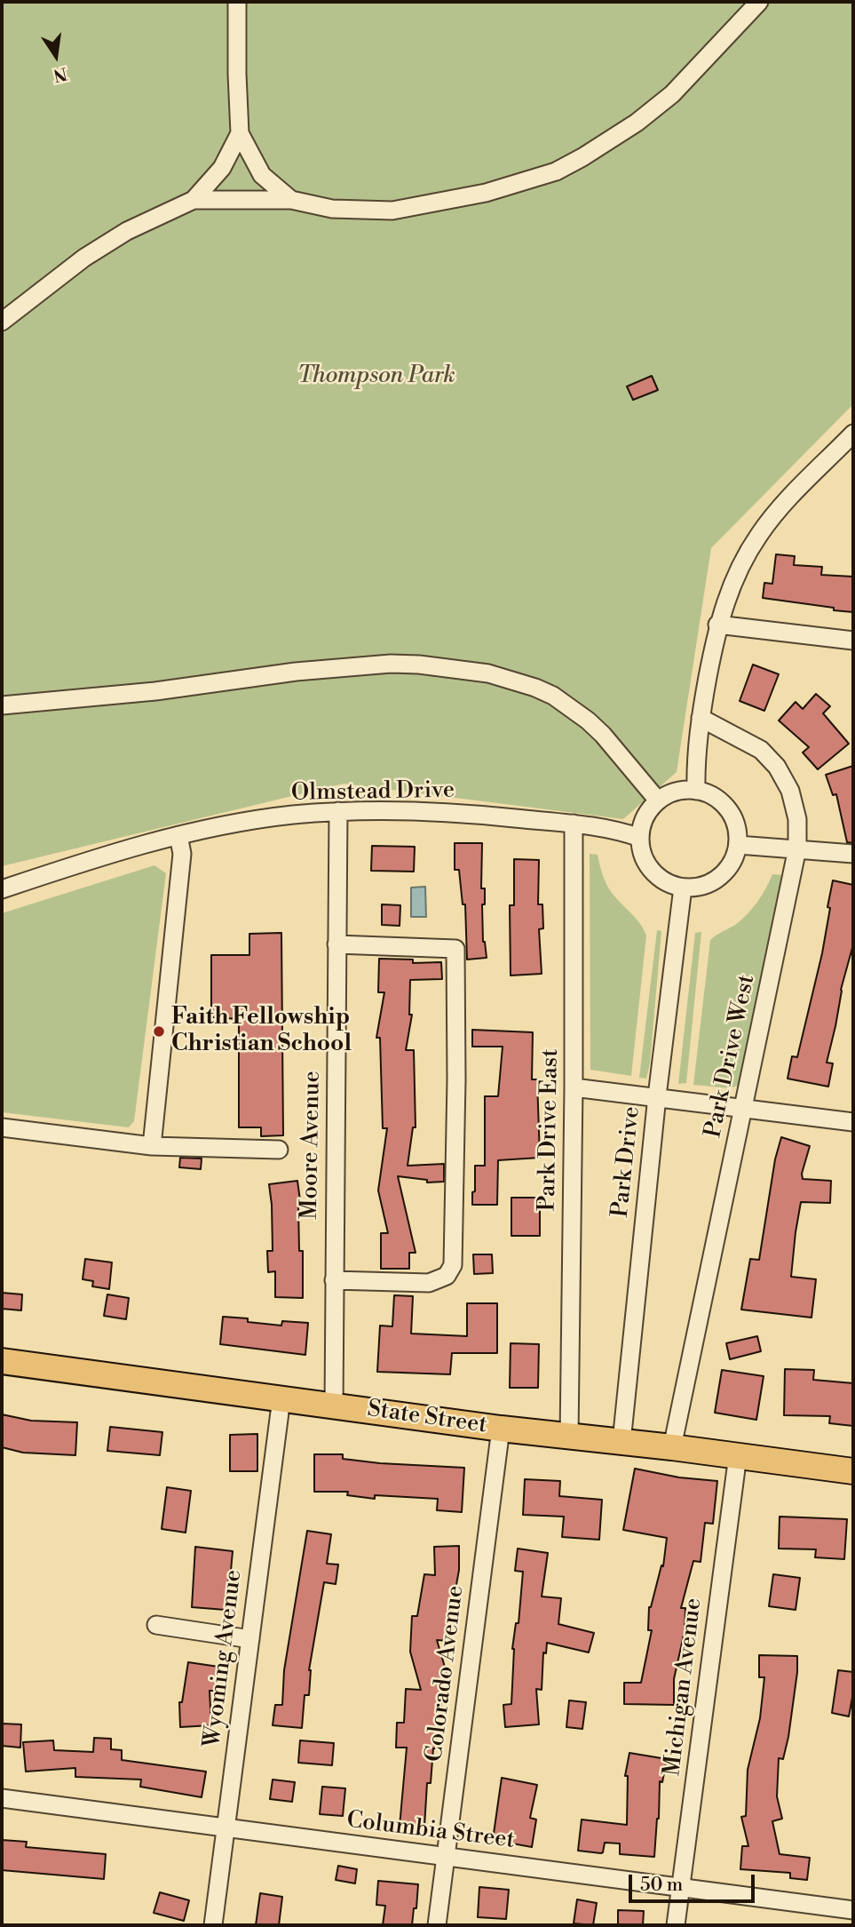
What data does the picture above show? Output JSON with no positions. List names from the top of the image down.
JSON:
{
  "streets": {
    "highway": ["State Street"],
    "street": [
      "Olmstead Drive",
      "Park Drive West",
      "Park Drive East",
      "Moore Avenue",
      "Park Drive",
      "Wyoming Avenue",
      "Colorado Avenue",
      "Michigan Avenue",
      "Columbia Street"
    ]
  },
  "crossings": [
    ["Olmstead Drive", "Park Drive East"],
    ["Olmstead Drive", "Moore Avenue"],
    ["Olmstead Drive", "Park Drive"],
    ["Park Drive West", "State Street"],
    ["Park Drive East", "State Street"],
    ["Moore Avenue", "State Street"],
    ["Park Drive", "State Street"],
    ["State Street", "Wyoming Avenue"],
    ["State Street", "Colorado Avenue"],
    ["State Street", "Michigan Avenue"],
    ["Wyoming Avenue", "Columbia Street"],
    ["Colorado Avenue", "Columbia Street"],
    ["Michigan Avenue", "Columbia Street"]
  ],
  "parks": ["Thompson Park"],
  "places": ["Faith Fellowship Christian School"],
  "scale_bar": "50 m",
  "north": "bottom"
}
